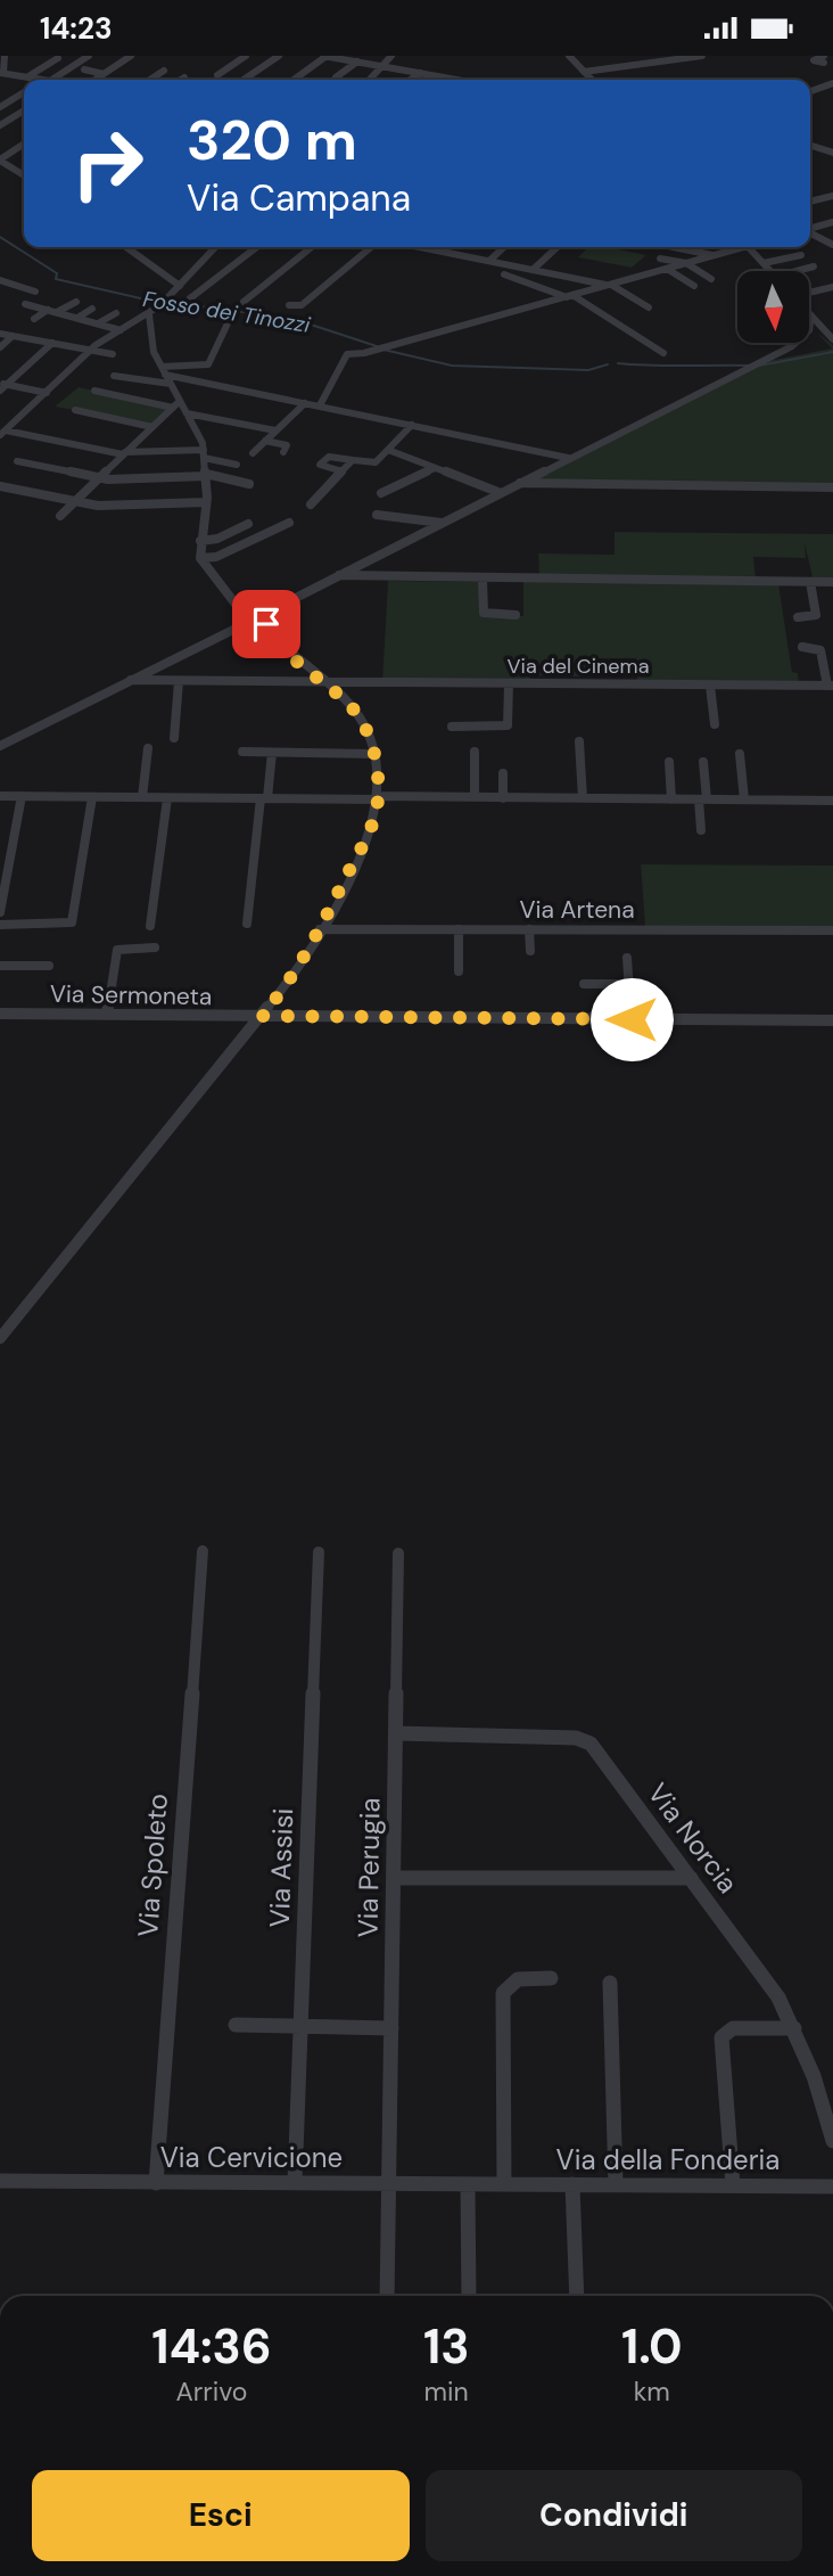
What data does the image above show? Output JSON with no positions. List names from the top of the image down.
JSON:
{
  "streets": {
    "street": [
      "Via del Cinema",
      "Via Artena",
      "Via Sermoneta",
      "Via Norcia",
      "Via Spoleto",
      "Via Assisi",
      "Via Perugia",
      "Via Cervicione",
      "Via della Fonderia"
    ]
  },
  "crossings": [
    ["Via Norcia", "Via Perugia"],
    ["Via Spoleto", "Via Cervicione"],
    ["Via Assisi", "Via Cervicione"],
    ["Via Perugia", "Via Cervicione"],
    ["Via Cervicione", "Via della Fonderia"]
  ],
  "water": ["Fosso dei Tinozzi"],
  "north": "bottom",
  "page": {
    "status": "14:23",
    "turn": ["320 m", "Via Campana"],
    "eta": [
      "14:36",
      "Arrivo",
      "13",
      "min",
      "1.0",
      "km"
    ],
    "buttons": ["Esci", "Condividi"]
  }
}
